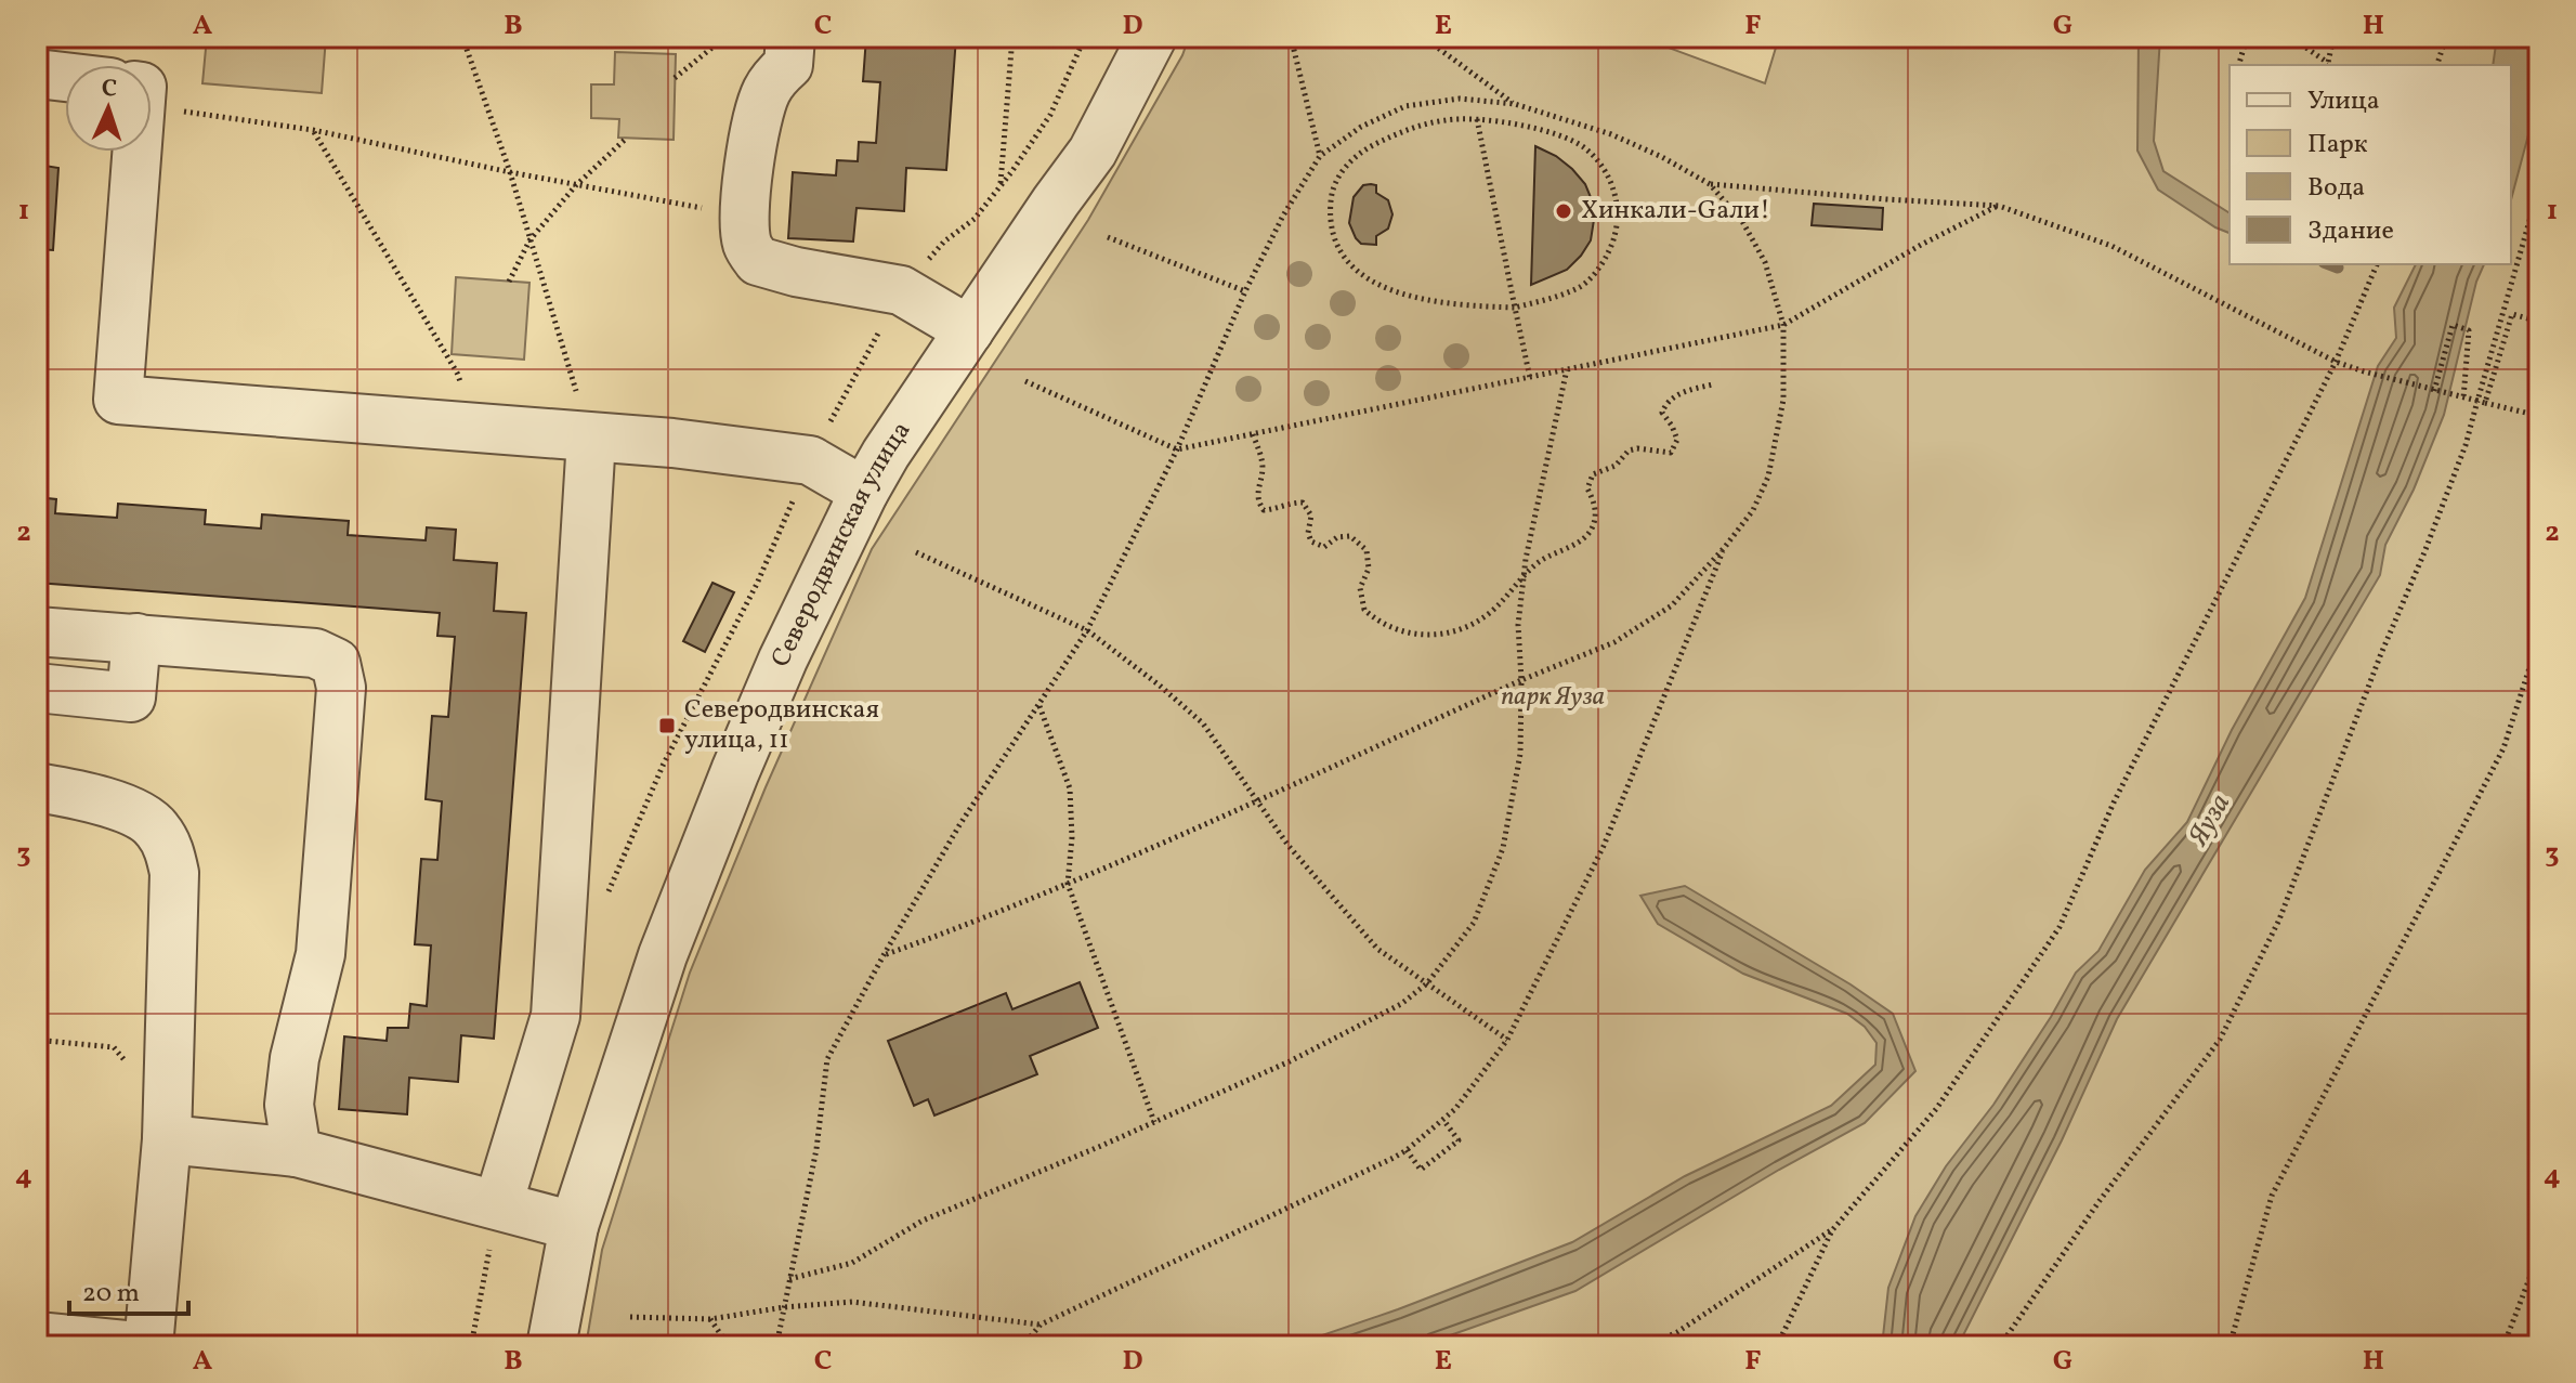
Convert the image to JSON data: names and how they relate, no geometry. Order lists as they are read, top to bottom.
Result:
{
  "streets": {
    "street": ["Северодвинская улица"]
  },
  "water": ["Яуза"],
  "parks": ["парк Яуза"],
  "places": {
    "other": ["Хинкали-Gали!"],
    "transit": ["Северодвинская улица, 11"]
  },
  "legend": [
    "Улица",
    "Парк",
    "Вода",
    "Здание"
  ],
  "scale_bar": "20 m",
  "north": "top",
  "grid": {
    "columns": [
      "A",
      "B",
      "C",
      "D",
      "E",
      "F",
      "G",
      "H"
    ],
    "rows": [
      "1",
      "2",
      "3",
      "4"
    ]
  }
}
